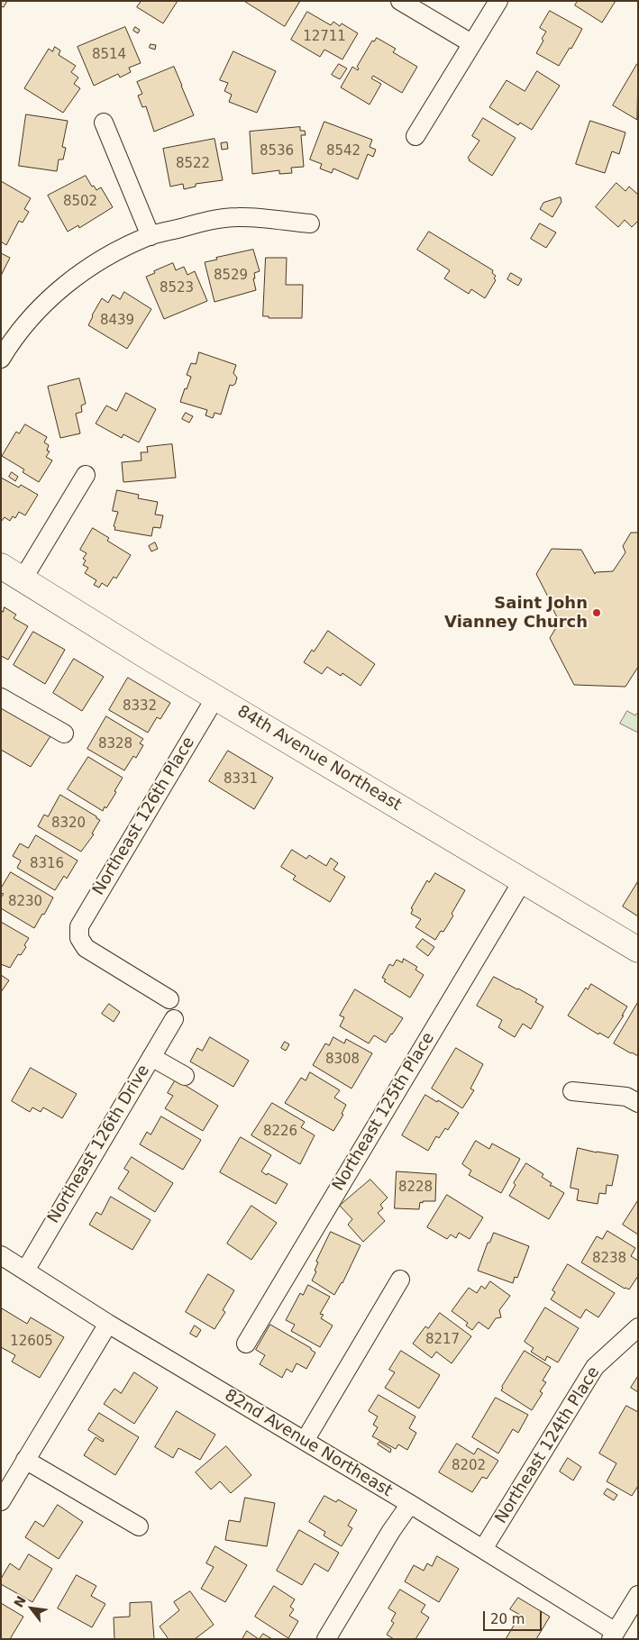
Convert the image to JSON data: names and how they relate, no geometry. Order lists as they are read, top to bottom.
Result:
{
  "streets": {
    "street": [
      "84th Avenue Northeast",
      "Northeast 126th Place",
      "Northeast 125th Place",
      "Northeast 126th Drive",
      "82nd Avenue Northeast",
      "Northeast 124th Place"
    ]
  },
  "crossings": [
    ["84th Avenue Northeast", "Northeast 126th Place"],
    ["84th Avenue Northeast", "Northeast 125th Place"],
    ["Northeast 126th Drive", "82nd Avenue Northeast"],
    ["82nd Avenue Northeast", "Northeast 124th Place"]
  ],
  "places": ["Saint John Vianney Church"],
  "house_numbers": [
    "12711",
    "8514",
    "8536",
    "8542",
    "8522",
    "8502",
    "8529",
    "8523",
    "8439",
    "8332",
    "8328",
    "8331",
    "8320",
    "8316",
    "8230",
    "8308",
    "8226",
    "8228",
    "8238",
    "8217",
    "12605",
    "8202"
  ],
  "scale_bar": "20 m",
  "north": "top left"
}
